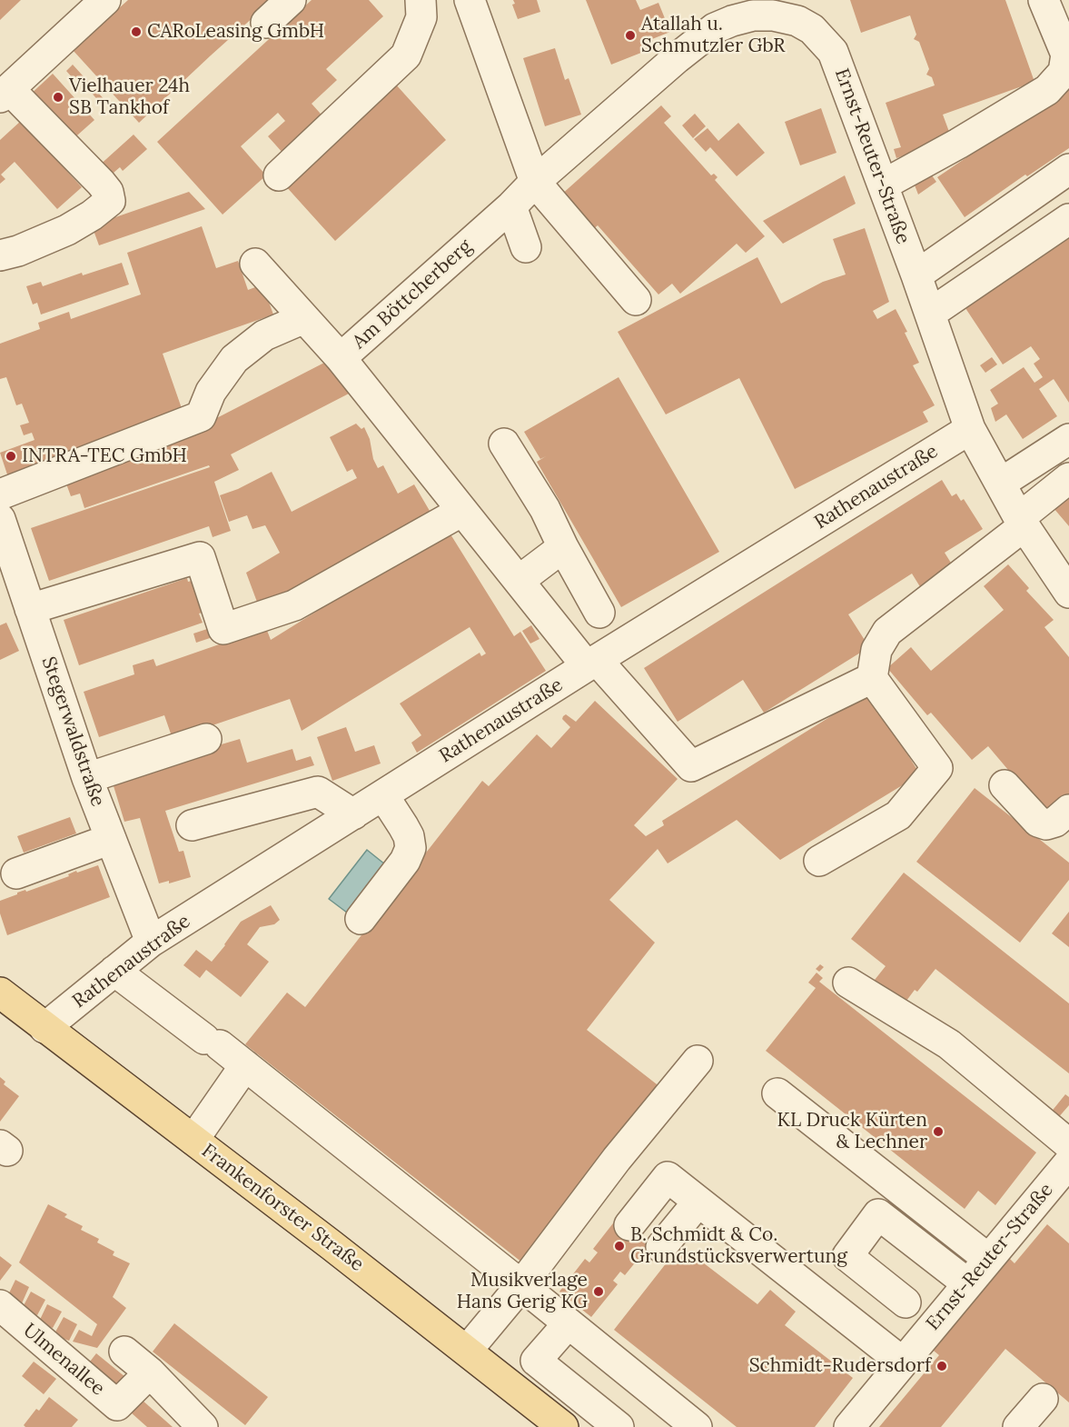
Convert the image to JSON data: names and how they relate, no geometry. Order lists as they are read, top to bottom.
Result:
{
  "streets": {
    "main road": ["Frankenforster Straße"],
    "street": [
      "Ernst-Reuter-Straße",
      "Am Böttcherberg",
      "Rathenaustraße",
      "Stegerwaldstraße",
      "Ulmenallee"
    ]
  },
  "crossings": [
    ["Ernst-Reuter-Straße", "Am Böttcherberg"],
    ["Ernst-Reuter-Straße", "Rathenaustraße"],
    ["Am Böttcherberg", "Rathenaustraße"],
    ["Rathenaustraße", "Stegerwaldstraße"],
    ["Rathenaustraße", "Frankenforster Straße"]
  ],
  "places": [
    "CARoLeasing GmbH",
    "Atallah u. Schmutzler GbR",
    "Vielhauer 24h SB Tankhof",
    "INTRA-TEC GmbH",
    "KL Druck Kürten & Lechner",
    "B. Schmidt & Co. Grundstücksverwertung",
    "Musikverlage Hans Gerig KG",
    "Schmidt-Rudersdorf"
  ]
}
